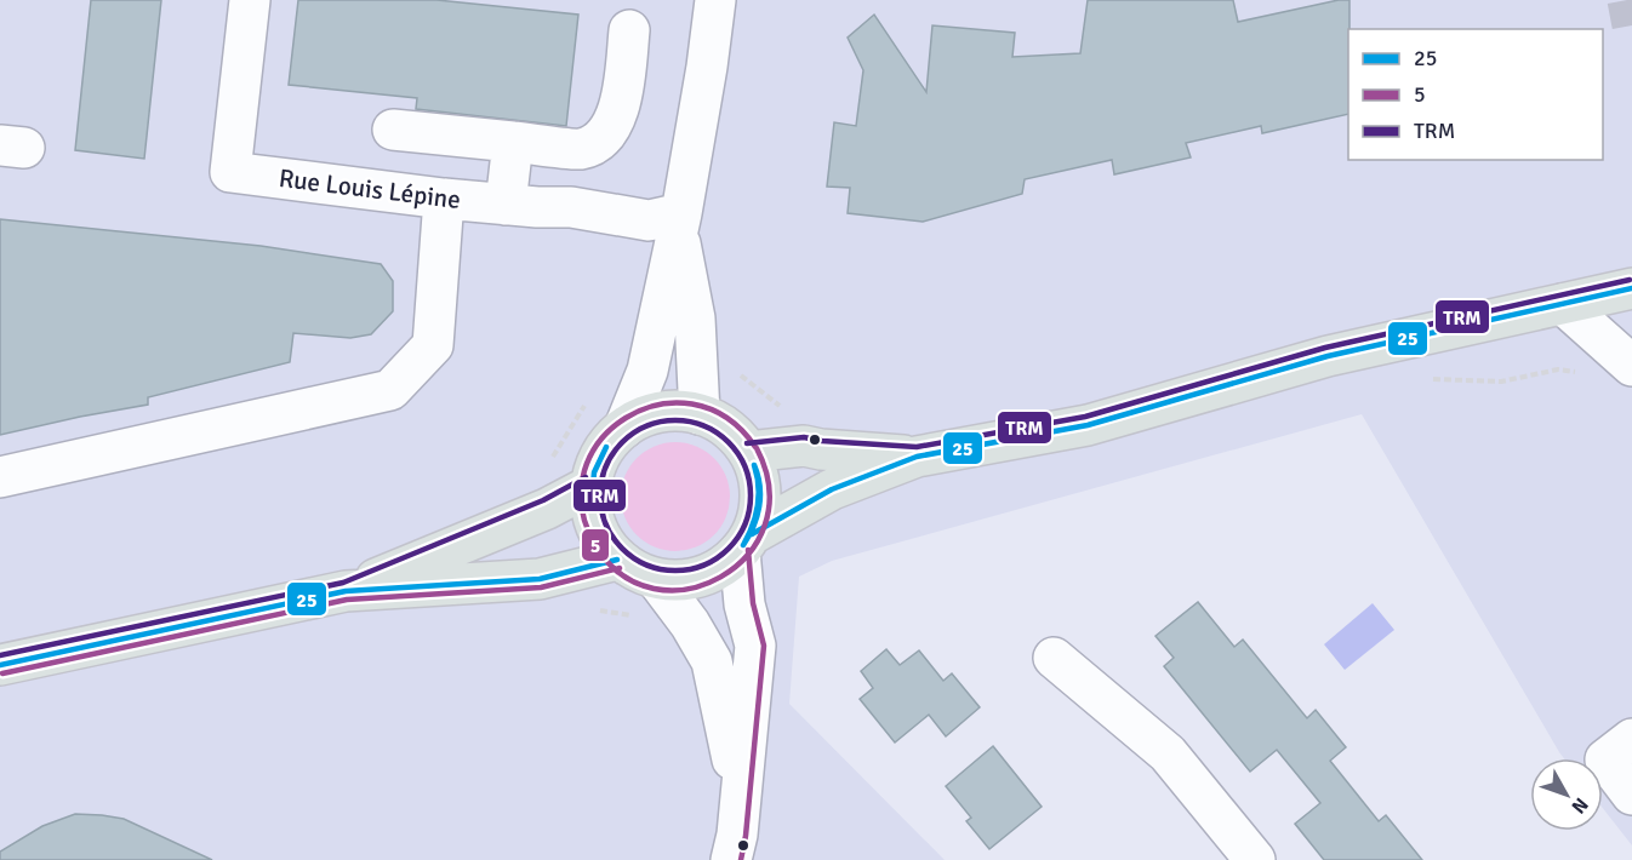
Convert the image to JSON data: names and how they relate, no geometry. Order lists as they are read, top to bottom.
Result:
{
  "streets": {
    "street": ["Rue Louis Lépine"]
  },
  "lines": ["transit line TRM", "transit line 25", "transit line 5"],
  "legend": ["25", "5", "TRM"],
  "north": "bottom right"
}
